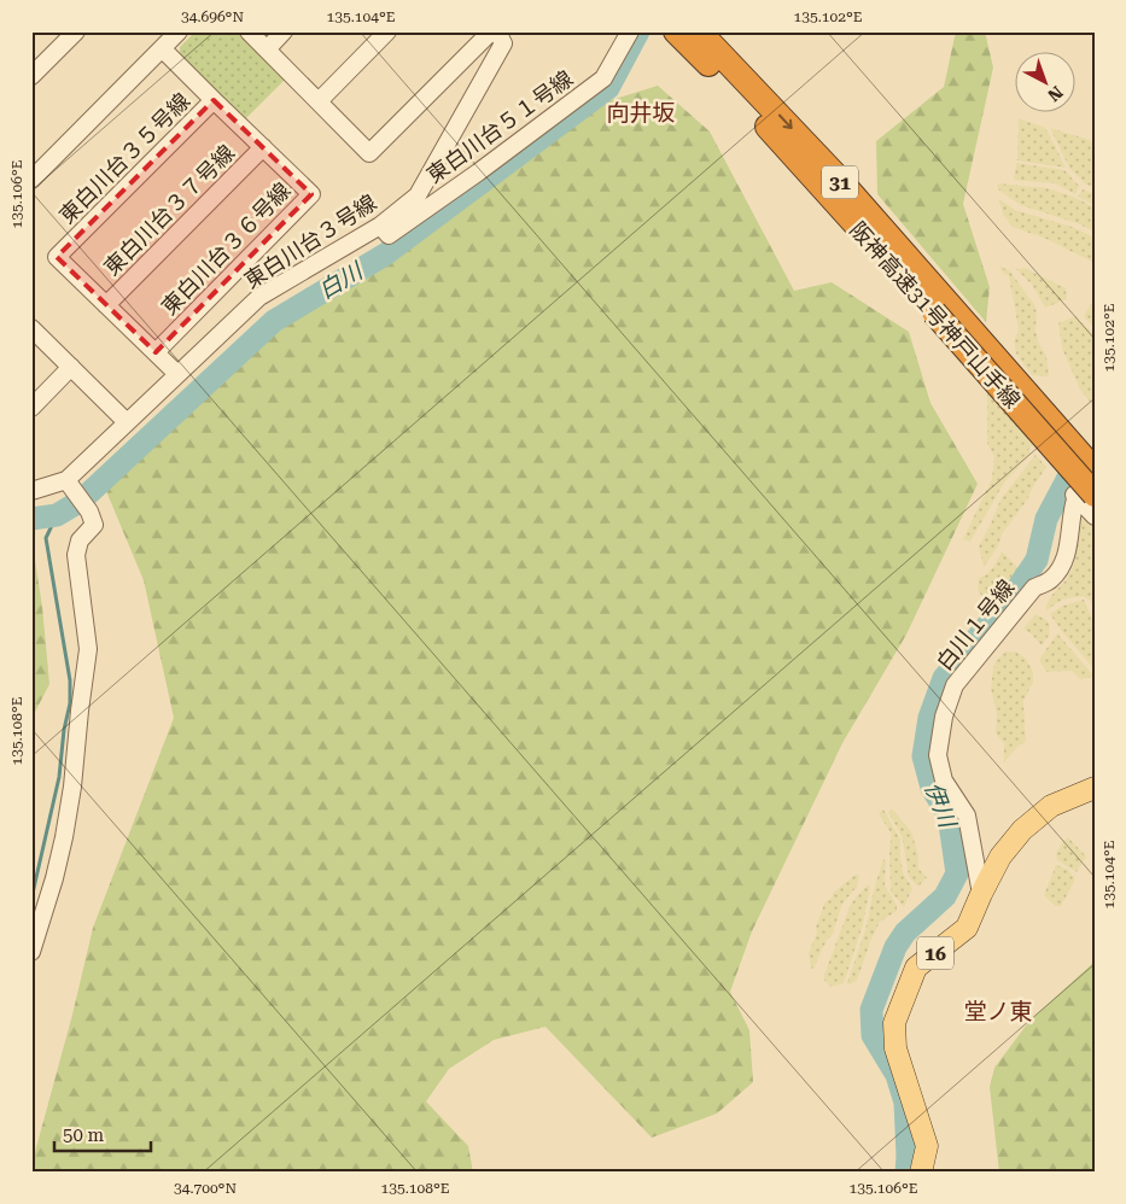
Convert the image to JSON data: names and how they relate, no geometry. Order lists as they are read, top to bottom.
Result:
{
  "streets": {
    "highway": ["31", "阪神高速31号神戸山手線"],
    "main road": ["16"],
    "street": [
      "東白川台５１号線",
      "東白川台３５号線",
      "東白川台３７号線",
      "東白川台３号線",
      "東白川台３６号線",
      "白川１号線"
    ]
  },
  "crossings": [
    ["東白川台５１号線", "東白川台３号線"],
    ["東白川台３５号線", "東白川台３７号線"],
    ["東白川台３５号線", "東白川台３号線"],
    ["東白川台３５号線", "東白川台３６号線"],
    ["東白川台３７号線", "東白川台３６号線"],
    ["阪神高速31号神戸山手線", "白川１号線"],
    ["白川１号線", "16"]
  ],
  "districts": ["向井坂", "堂ノ東"],
  "water": ["白川", "伊川"],
  "scale_bar": "50 m",
  "north": "bottom right",
  "coordinates": [
    "34.696°N",
    "135.104°E",
    "135.102°E",
    "135.106°E",
    "135.108°E",
    "34.700°N"
  ]
}
